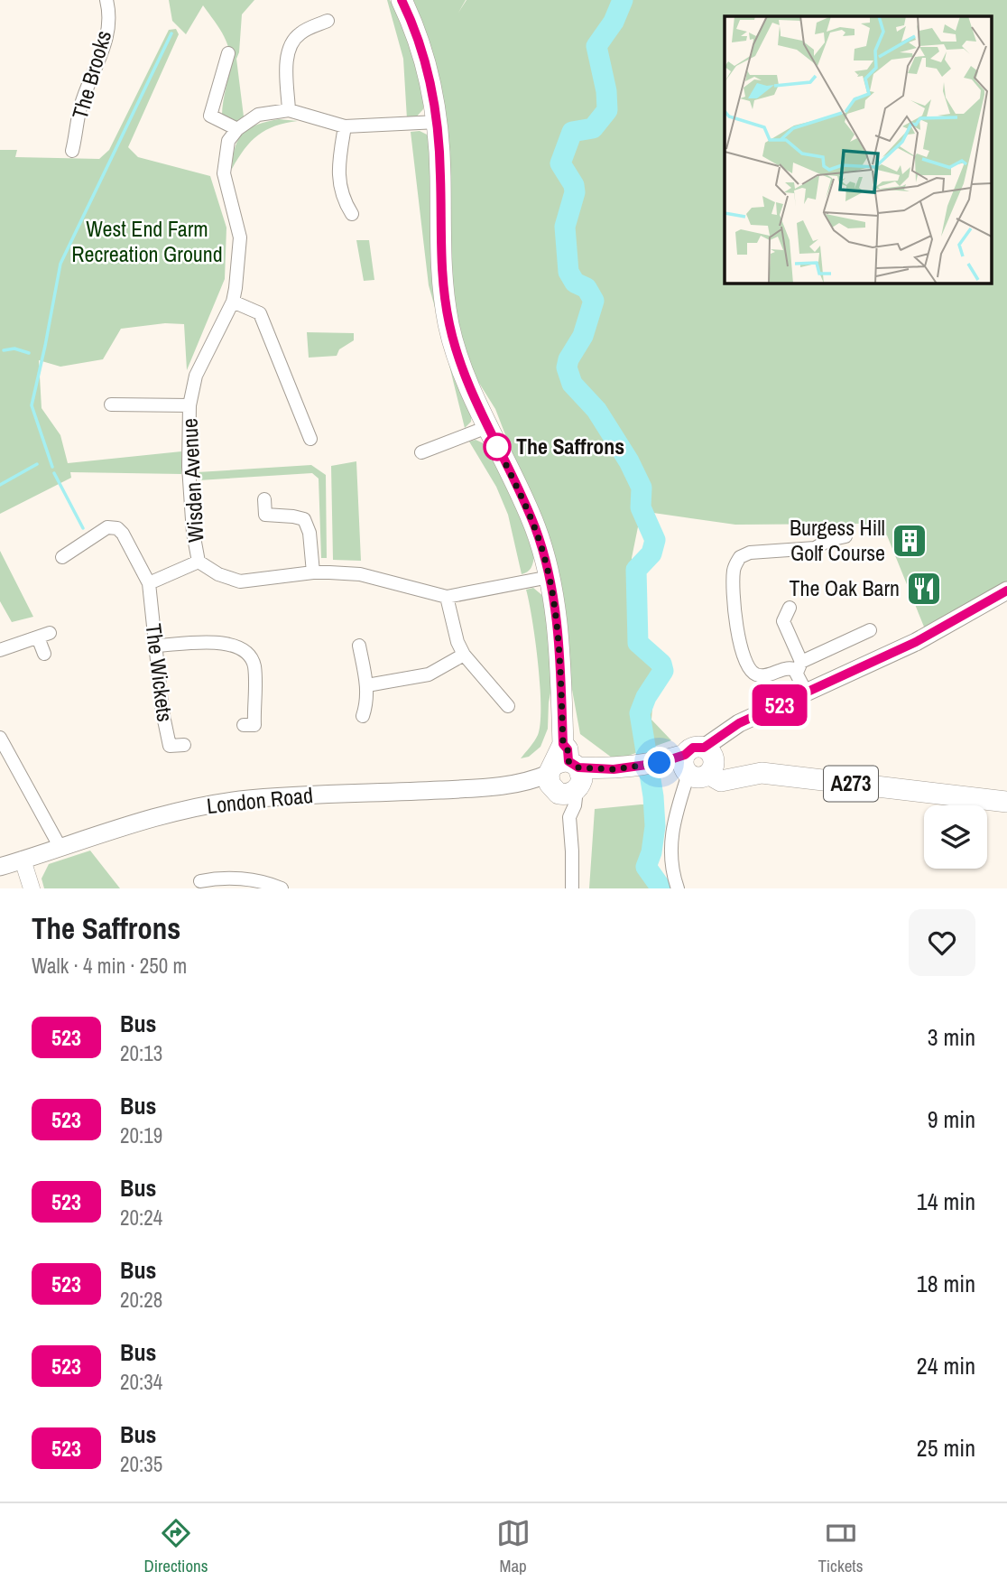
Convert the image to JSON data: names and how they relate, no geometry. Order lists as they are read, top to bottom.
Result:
{
  "streets": {
    "main road": ["A273", "London Road"],
    "street": ["The Brooks", "Wisden Avenue", "The Wickets"]
  },
  "crossings": [
    ["A273", "London Road"]
  ],
  "parks": ["West End Farm Recreation Ground"],
  "places": {
    "other": ["The Saffrons"],
    "building": ["Burgess Hill Golf Course"],
    "restaurant": ["The Oak Barn"]
  },
  "lines": ["bus line 523"],
  "page": {
    "on_map": "523",
    "heading": ["The Saffrons", "Walk · 4 min · 250 m"],
    "list": [
      {
        "mark": "523",
        "name": "Bus",
        "note": "20:13",
        "value": "3 min"
      },
      {
        "mark": "523",
        "name": "Bus",
        "note": "20:19",
        "value": "9 min"
      },
      {
        "mark": "523",
        "name": "Bus",
        "note": "20:24",
        "value": "14 min"
      },
      {
        "mark": "523",
        "name": "Bus",
        "note": "20:28",
        "value": "18 min"
      },
      {
        "mark": "523",
        "name": "Bus",
        "note": "20:34",
        "value": "24 min"
      },
      {
        "mark": "523",
        "name": "Bus",
        "note": "20:35",
        "value": "25 min"
      }
    ],
    "tabs": ["Directions", "Map", "Tickets"]
  }
}
